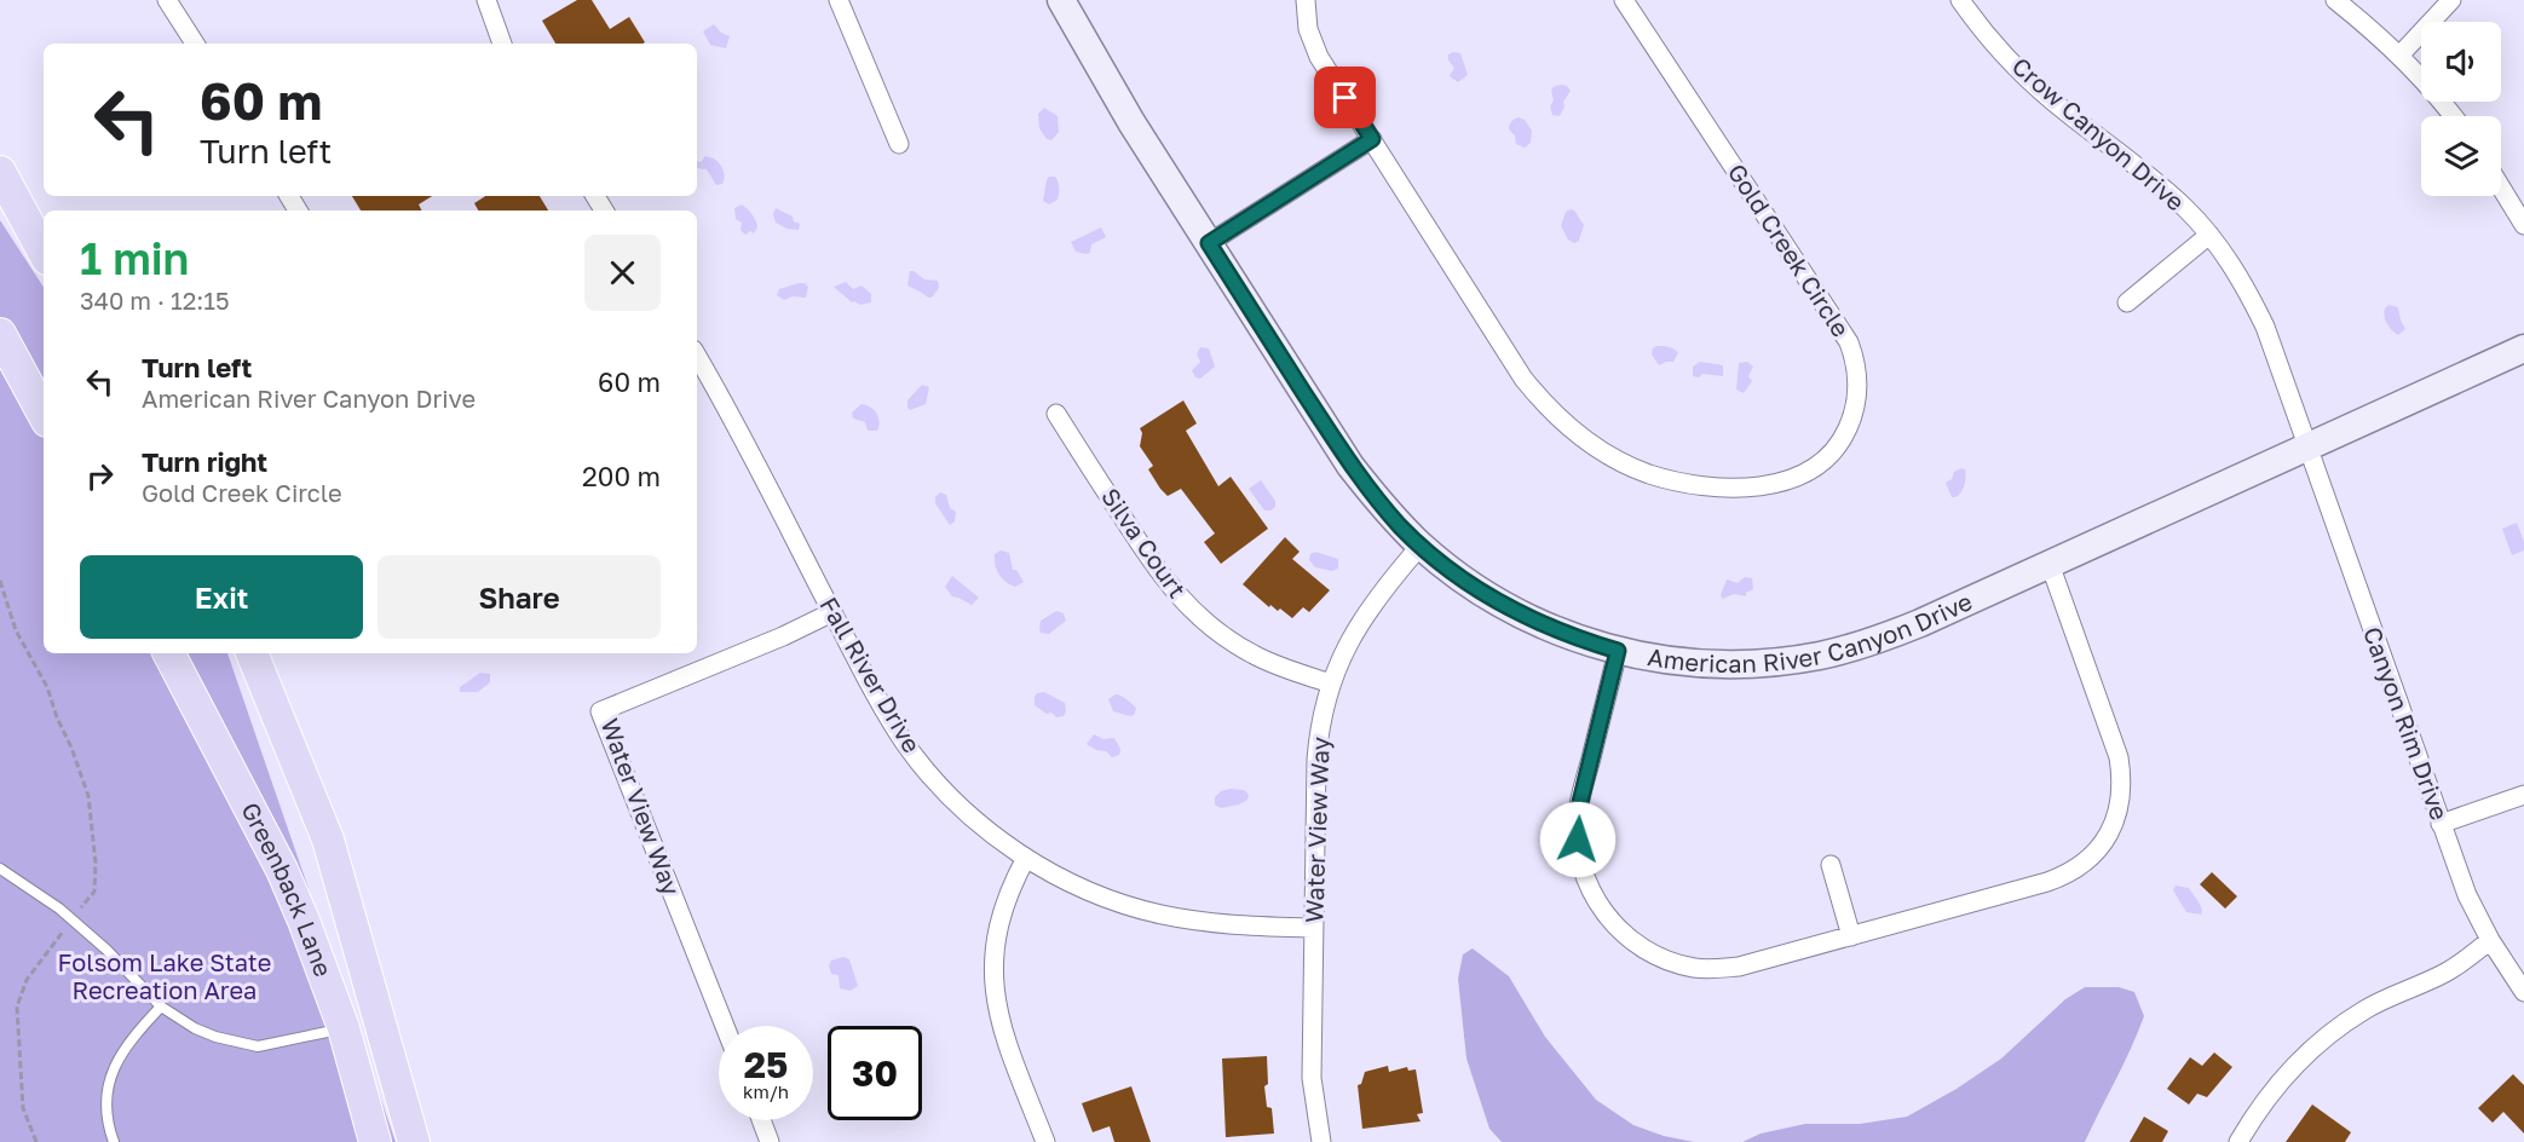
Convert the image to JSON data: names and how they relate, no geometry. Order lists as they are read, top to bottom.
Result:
{
  "streets": {
    "main road": ["American River Canyon Drive", "Greenback Lane"],
    "street": [
      "Crow Canyon Drive",
      "Gold Creek Circle",
      "Silva Court",
      "Fall River Drive",
      "Canyon Rim Drive",
      "Water View Way"
    ]
  },
  "crossings": [
    ["Crow Canyon Drive", "American River Canyon Drive"],
    ["Crow Canyon Drive", "Canyon Rim Drive"],
    ["Silva Court", "Water View Way"],
    ["American River Canyon Drive", "Canyon Rim Drive"],
    ["American River Canyon Drive", "Water View Way"],
    ["Fall River Drive", "Water View Way"]
  ],
  "parks": ["Folsom Lake State Recreation Area"],
  "page": {
    "turn": ["60 m", "Turn left"],
    "heading": ["1 min", "340 m · 12:15"],
    "list": [
      {
        "name": "Turn left",
        "note": "American River Canyon Drive",
        "value": "60 m"
      },
      {
        "name": "Turn right",
        "note": "Gold Creek Circle",
        "value": "200 m"
      }
    ],
    "buttons": ["Exit", "Share"],
    "speed": "25 km/h",
    "limit": "30"
  }
}
